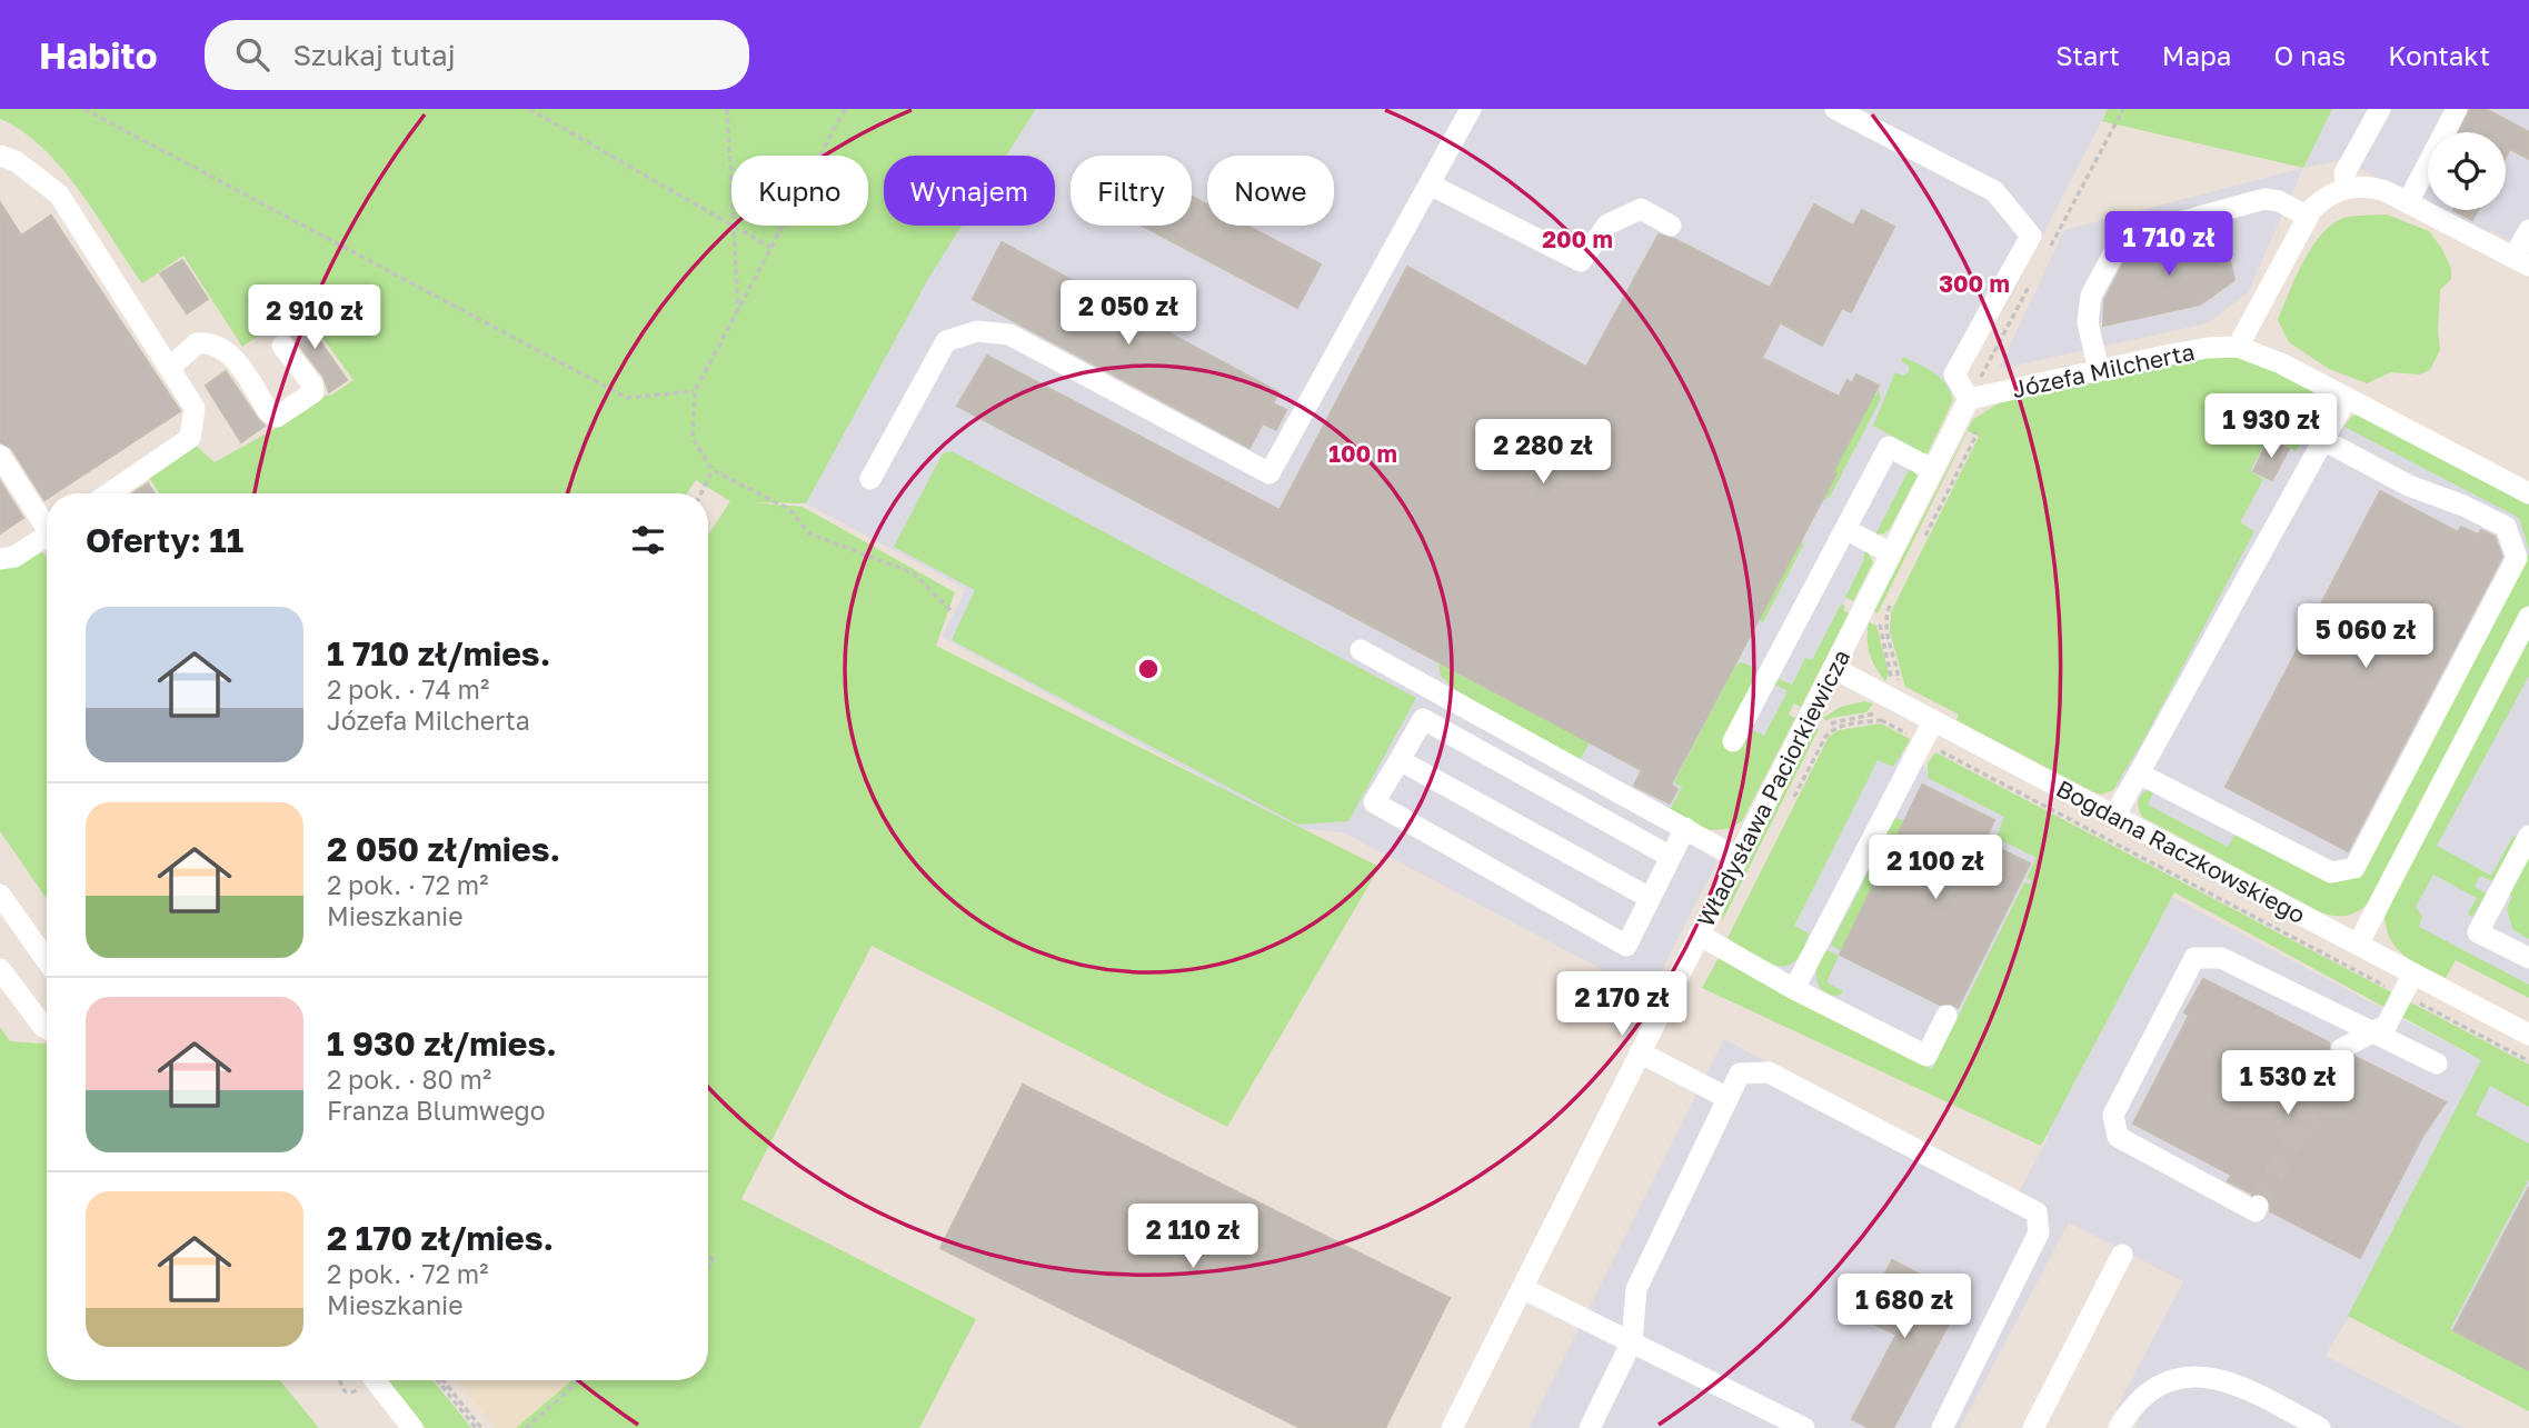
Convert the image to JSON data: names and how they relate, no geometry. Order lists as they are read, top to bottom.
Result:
{
  "streets": {
    "street": ["Józefa Milcherta", "Władysława Paciorkiewicza", "Bogdana Raczkowskiego"]
  },
  "crossings": [
    ["Józefa Milcherta", "Władysława Paciorkiewicza"],
    ["Władysława Paciorkiewicza", "Bogdana Raczkowskiego"]
  ],
  "page": {
    "header": "Habito",
    "search": "Szukaj tutaj",
    "nav": [
      "Start",
      "Mapa",
      "O nas",
      "Kontakt"
    ],
    "chip": [
      "Kupno",
      "Wynajem",
      "Filtry",
      "Nowe"
    ],
    "price": [
      "1 710 zł",
      "2 050 zł",
      "2 910 zł",
      "1 930 zł",
      "2 280 zł",
      "5 060 zł",
      "2 100 zł",
      "2 170 zł",
      "1 530 zł",
      "2 110 zł",
      "1 680 zł"
    ],
    "heading": "Oferty: 11",
    "list": [
      {
        "name": "1 710 zł/mies.",
        "note": "2 pok. · 74 m² · Józefa Milcherta"
      },
      {
        "name": "2 050 zł/mies.",
        "note": "2 pok. · 72 m² · Mieszkanie"
      },
      {
        "name": "1 930 zł/mies.",
        "note": "2 pok. · 80 m² · Franza Blumwego"
      },
      {
        "name": "2 170 zł/mies.",
        "note": "2 pok. · 72 m² · Mieszkanie"
      }
    ]
  },
  "rings": ["200 m", "300 m", "100 m"]
}
